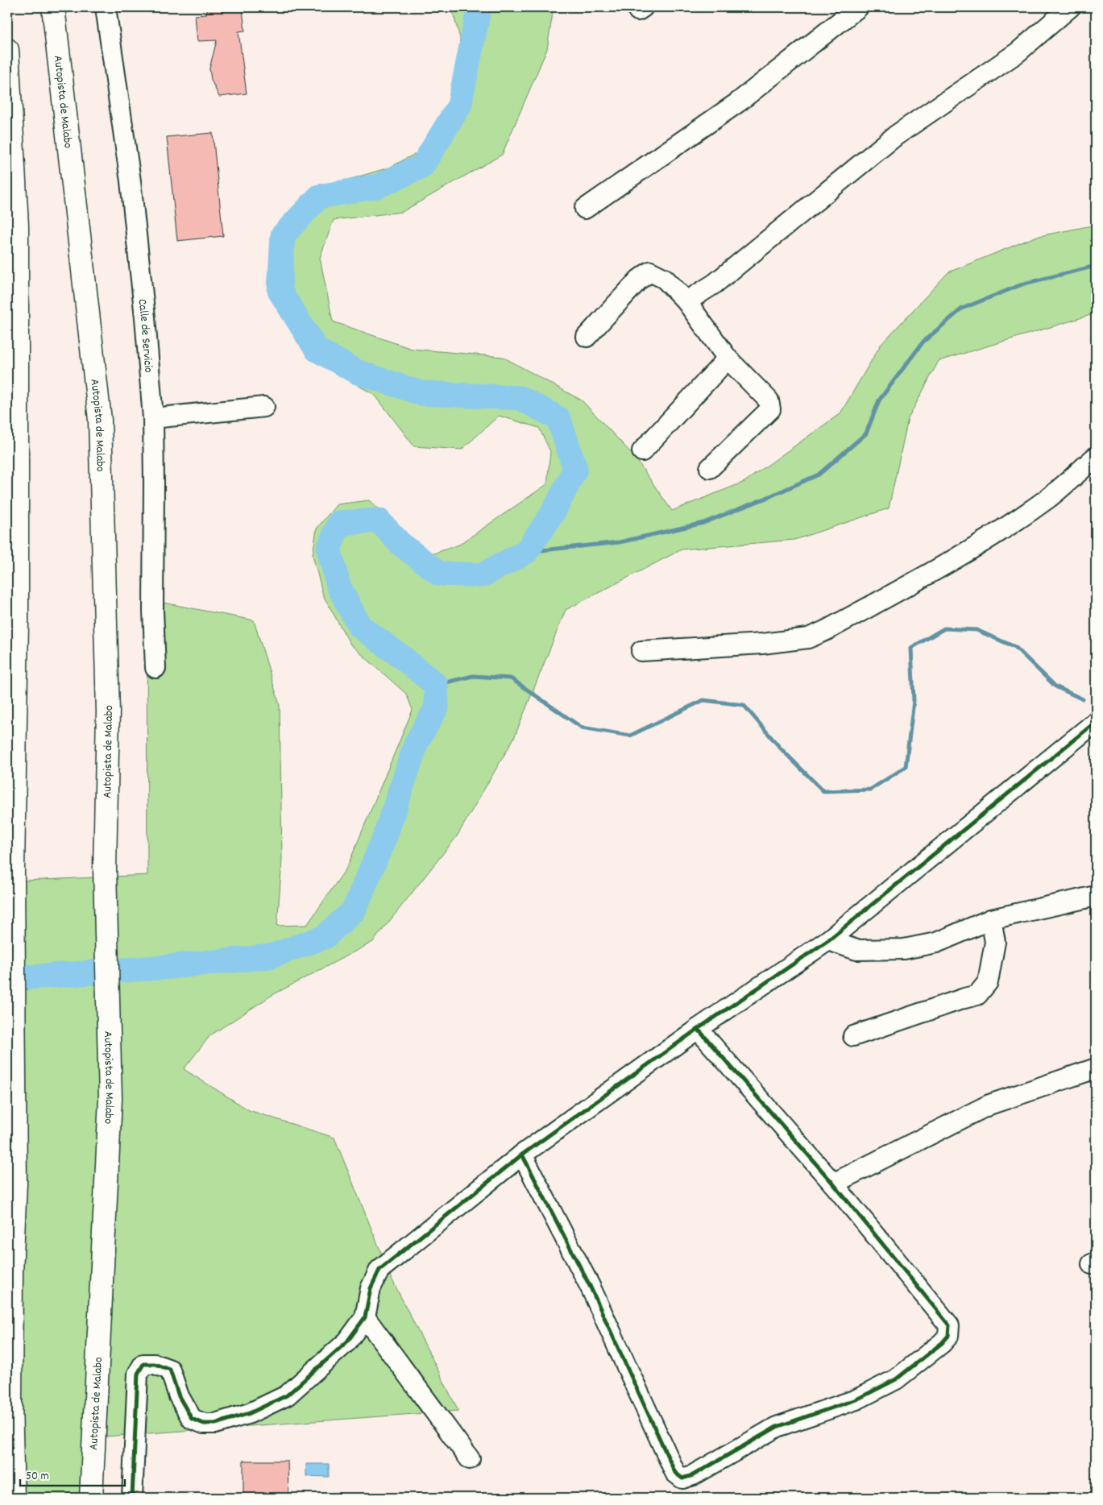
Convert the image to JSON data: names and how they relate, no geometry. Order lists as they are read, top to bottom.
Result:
{
  "streets": {
    "highway": ["Autopista de Malabo"],
    "street": ["Calle de Servicio"]
  },
  "scale_bar": "50 m"
}
